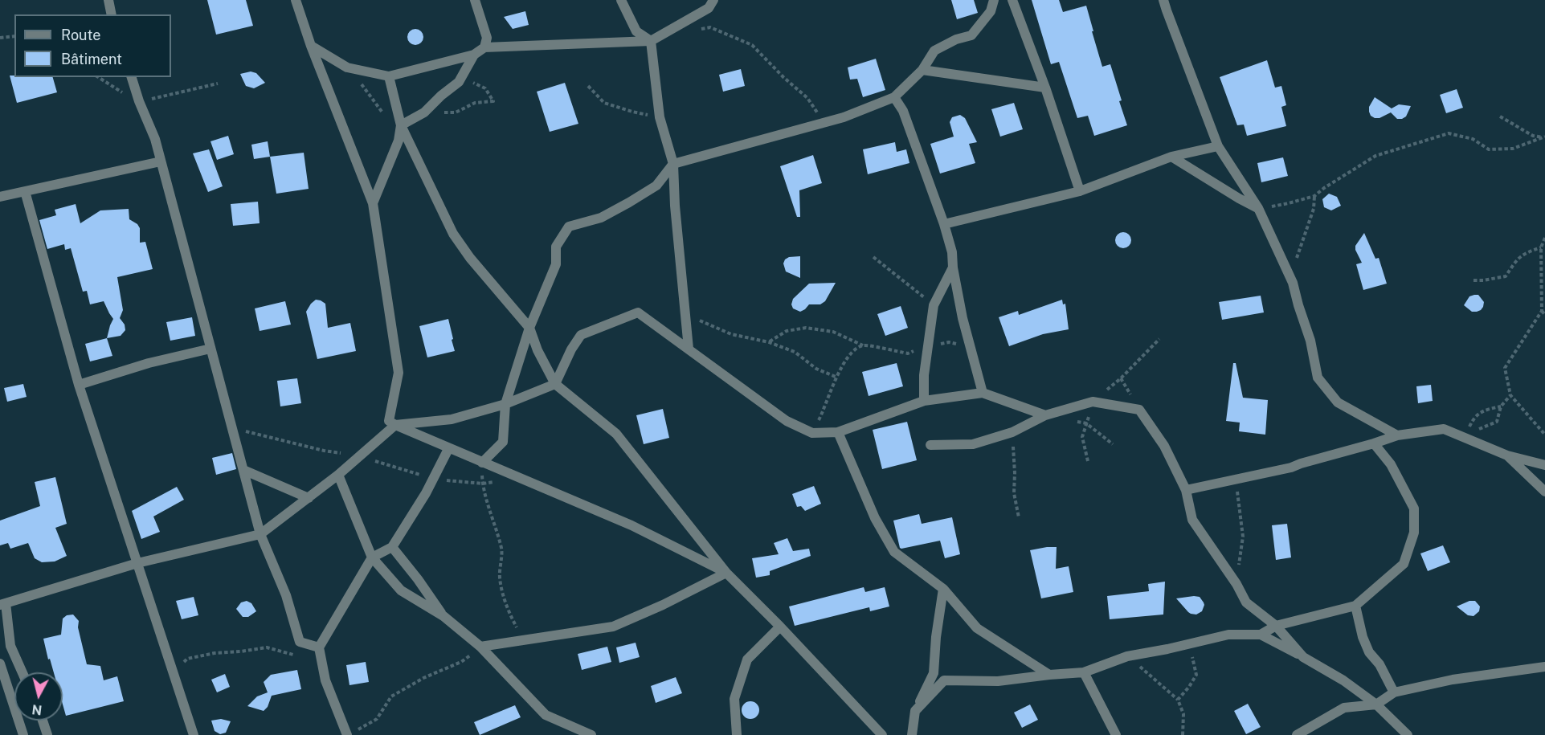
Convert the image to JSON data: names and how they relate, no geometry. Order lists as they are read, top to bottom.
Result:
{
  "legend": ["Route", "Bâtiment"],
  "north": "bottom"
}
